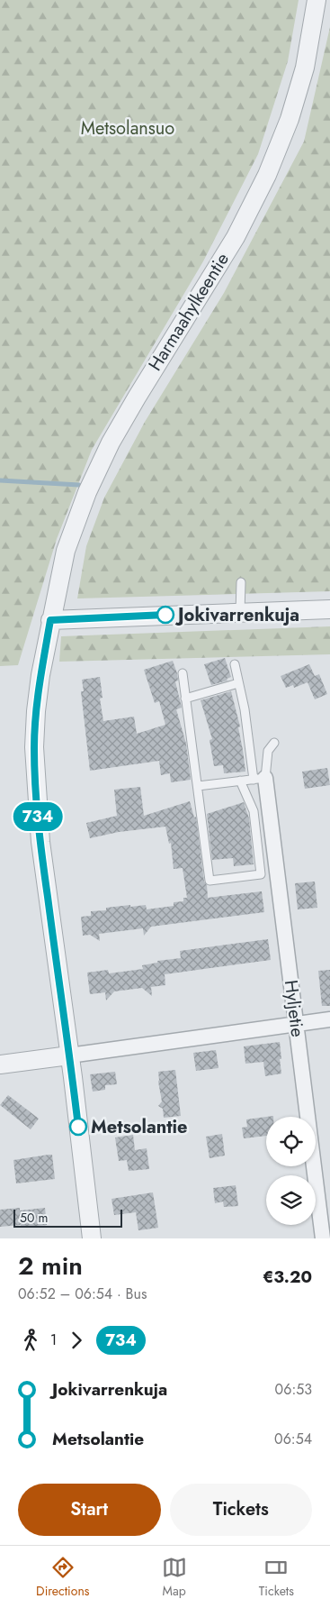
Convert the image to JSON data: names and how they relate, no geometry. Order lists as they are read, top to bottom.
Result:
{
  "streets": {
    "street": ["Harmaahylkeentie", "Hyljetie"]
  },
  "parks": ["Metsolansuo"],
  "places": ["Jokivarrenkuja", "Metsolantie"],
  "lines": ["bus line 734"],
  "scale_bar": "50 m",
  "page": {
    "on_map": "734",
    "scale": "50 m",
    "heading": ["2 min", "06:52 – 06:54 · Bus", "€3.20"],
    "legs": ["1", "734"],
    "list": [
      {
        "name": "Jokivarrenkuja",
        "value": "06:53"
      },
      {
        "name": "Metsolantie",
        "value": "06:54"
      }
    ],
    "buttons": ["Start", "Tickets"],
    "tabs": ["Directions", "Map", "Tickets"]
  }
}
